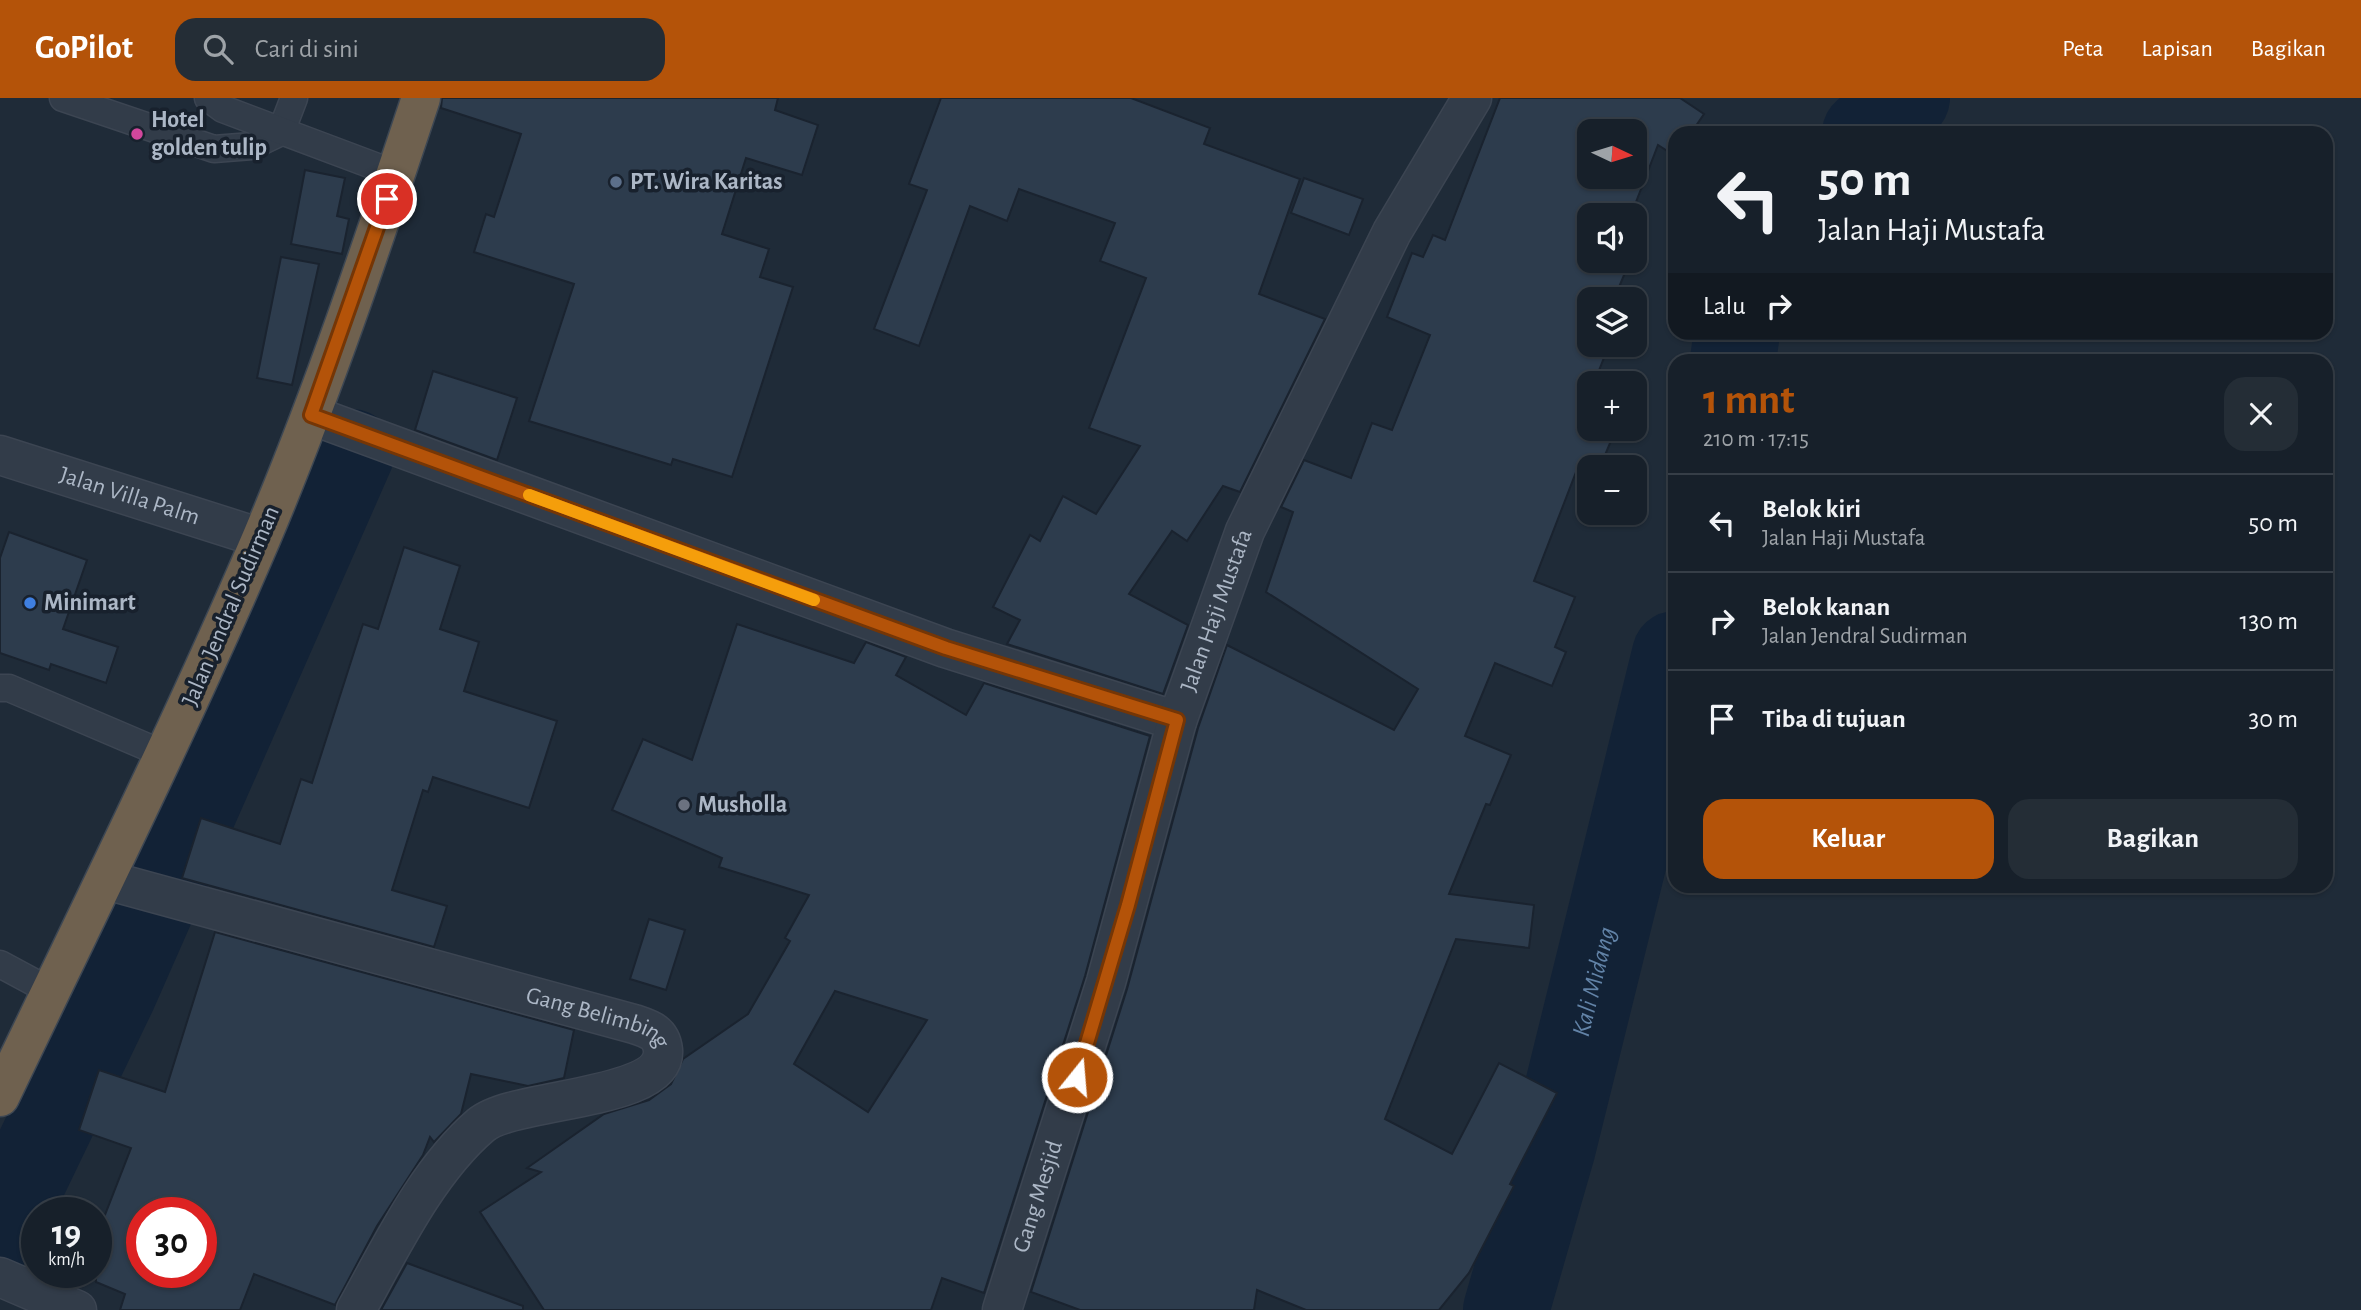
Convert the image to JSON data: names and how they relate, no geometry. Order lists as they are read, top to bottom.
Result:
{
  "streets": {
    "highway": ["Jalan Jendral Sudirman"],
    "street": [
      "Jalan Villa Palm",
      "Jalan Haji Mustafa",
      "Gang Belimbing",
      "Gang Mesjid"
    ]
  },
  "crossings": [
    ["Jalan Villa Palm", "Jalan Jendral Sudirman"],
    ["Jalan Jendral Sudirman", "Jalan Haji Mustafa"],
    ["Jalan Jendral Sudirman", "Gang Belimbing"],
    ["Jalan Haji Mustafa", "Gang Mesjid"]
  ],
  "water": ["Kali Midang"],
  "places": [
    "Hotel golden tulip",
    "PT. Wira Karitas",
    "Minimart",
    "Musholla"
  ],
  "north": "right",
  "page": {
    "header": "GoPilot",
    "search": "Cari di sini",
    "nav": ["Peta", "Lapisan", "Bagikan"],
    "map_buttons": ["+", "−"],
    "turn": ["50 m", "Jalan Haji Mustafa"],
    "then": "Lalu",
    "heading": ["1 mnt", "210 m · 17:15"],
    "list": [
      {
        "name": "Belok kiri",
        "note": "Jalan Haji Mustafa",
        "value": "50 m"
      },
      {
        "name": "Belok kanan",
        "note": "Jalan Jendral Sudirman",
        "value": "130 m"
      },
      {
        "name": "Tiba di tujuan",
        "value": "30 m"
      }
    ],
    "buttons": ["Keluar", "Bagikan"],
    "speed": "19 km/h",
    "limit": "30"
  }
}
